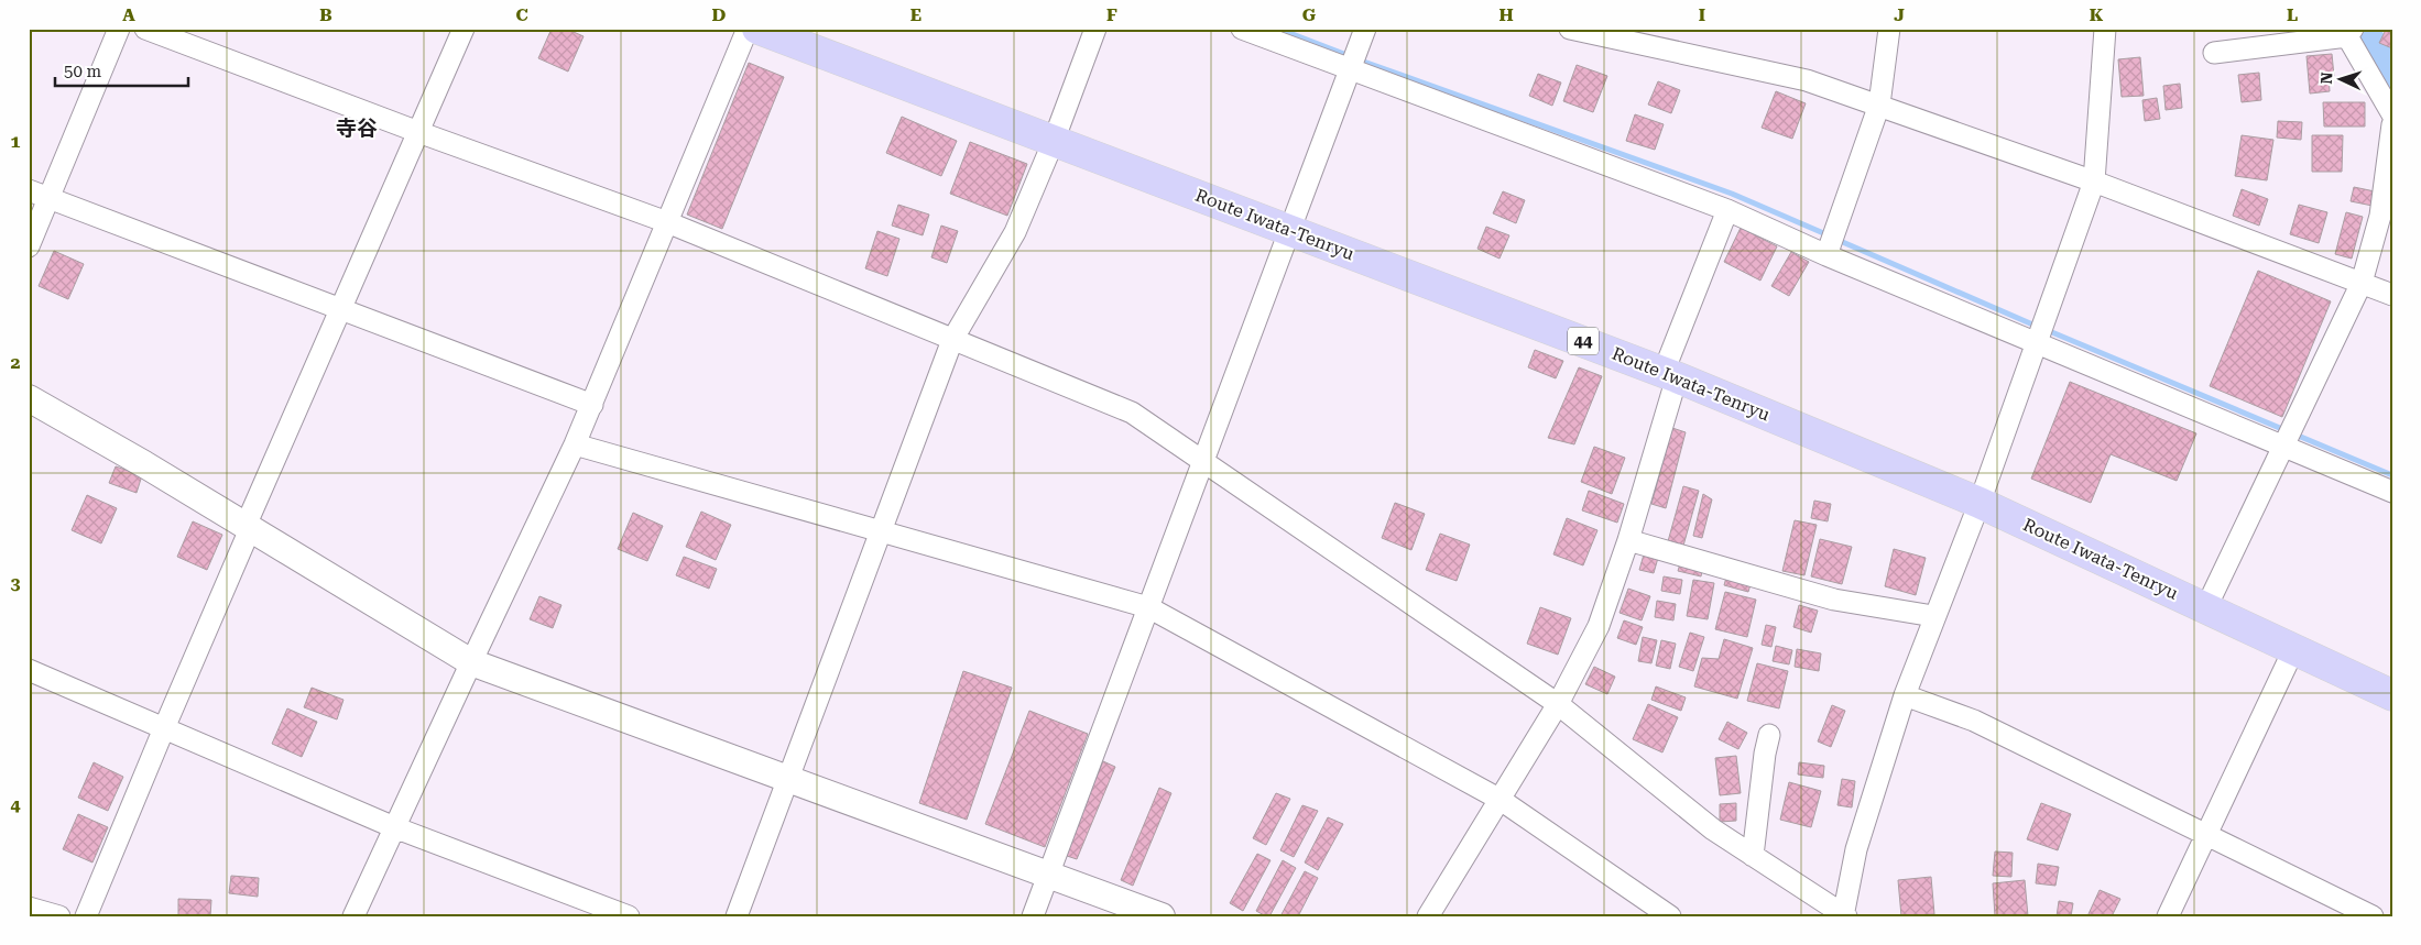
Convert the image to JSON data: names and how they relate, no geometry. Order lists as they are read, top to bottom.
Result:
{
  "streets": {
    "main road": ["Route Iwata-Tenryu", "44"]
  },
  "districts": ["寺谷"],
  "scale_bar": "50 m",
  "north": "left",
  "grid": {
    "columns": [
      "A",
      "B",
      "C",
      "D",
      "E",
      "F",
      "G",
      "H",
      "I",
      "J",
      "K",
      "L"
    ],
    "rows": [
      "1",
      "2",
      "3",
      "4"
    ]
  }
}
